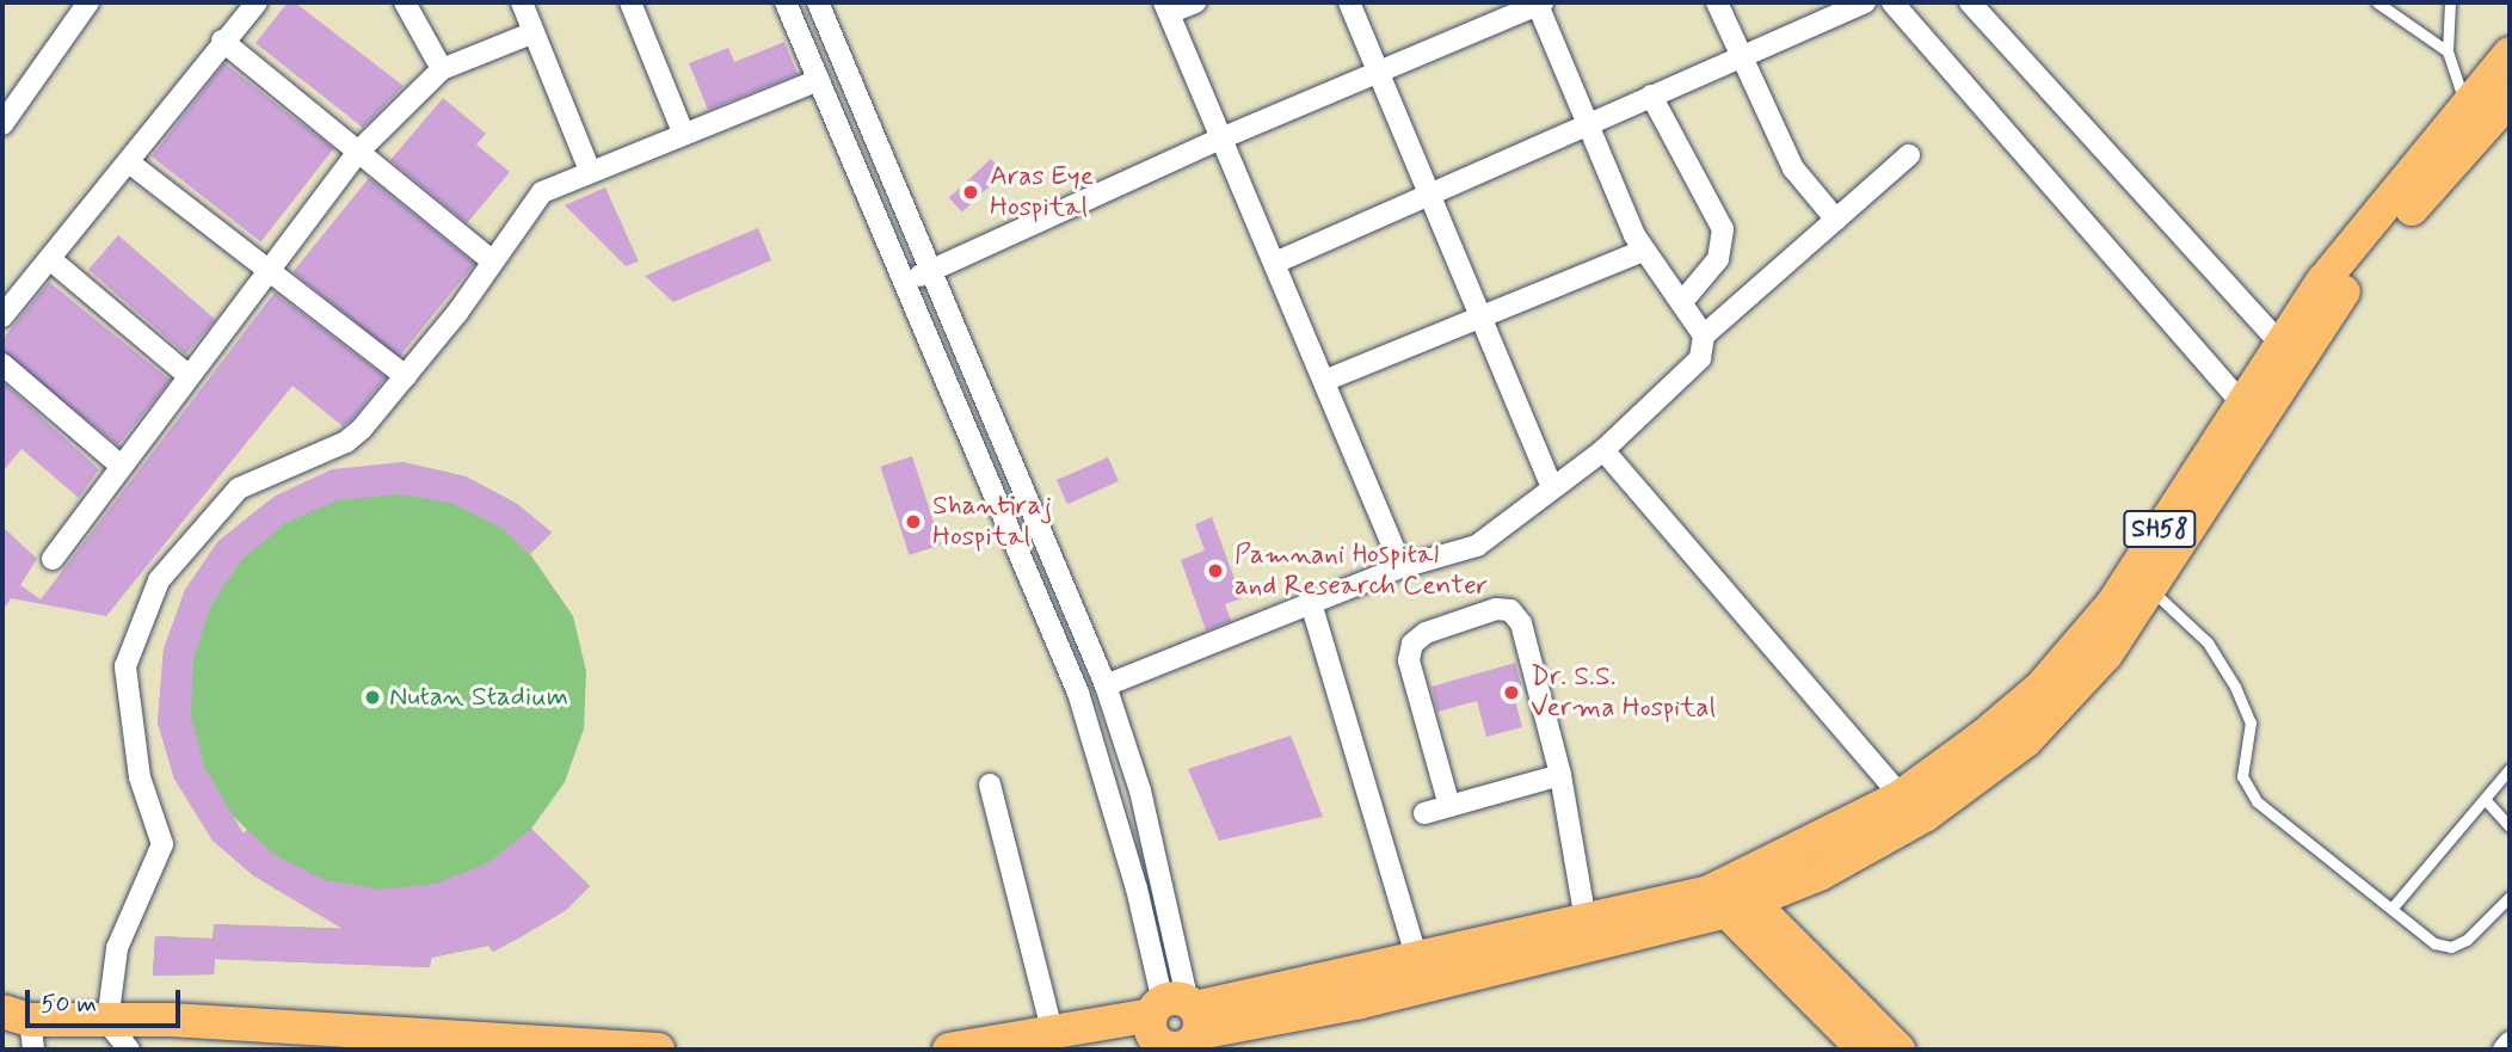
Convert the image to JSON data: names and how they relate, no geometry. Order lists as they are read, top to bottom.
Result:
{
  "streets": {
    "main road": ["SH58"]
  },
  "places": [
    "Aras Eye Hospital",
    "Shantiraj Hospital",
    "Pamnani Hospital and Research Center",
    "Dr. S.S. Verma Hospital",
    "Nutan Stadium"
  ],
  "scale_bar": "50 m"
}
